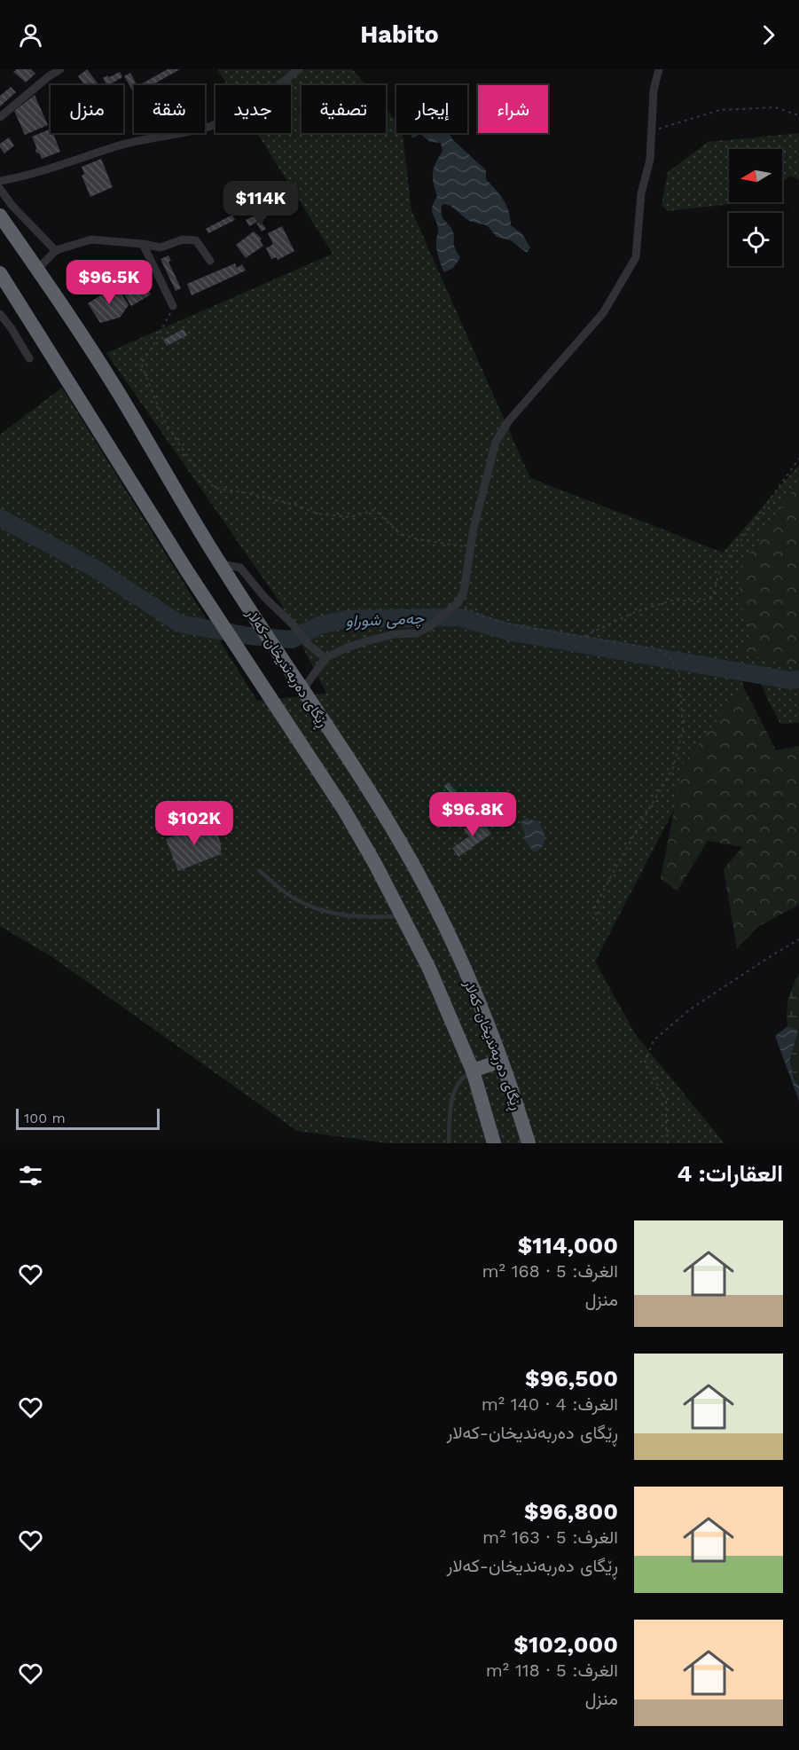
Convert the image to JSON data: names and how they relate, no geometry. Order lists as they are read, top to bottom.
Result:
{
  "streets": {
    "highway": ["ڕێگای دەربەندیخان-کەلار"]
  },
  "water": ["چەمی شوراو"],
  "scale_bar": "100 m",
  "north": "left",
  "page": {
    "header": "Habito",
    "chip": [
      "شراء",
      "إيجار",
      "تصفية",
      "جديد",
      "شقة",
      "منزل"
    ],
    "price": [
      "$114K",
      "$96.5K",
      "$96.8K",
      "$102K"
    ],
    "scale": "100 m",
    "heading": "العقارات: 4",
    "list": [
      {
        "name": "$114,000",
        "note": "الغرف: 5 · 168 m² · منزل"
      },
      {
        "name": "$96,500",
        "note": "الغرف: 4 · 140 m² · ڕێگای دەربەندیخان-کەلار"
      },
      {
        "name": "$96,800",
        "note": "الغرف: 5 · 163 m² · ڕێگای دەربەندیخان-کەلار"
      },
      {
        "name": "$102,000",
        "note": "الغرف: 5 · 118 m² · منزل"
      }
    ]
  }
}
